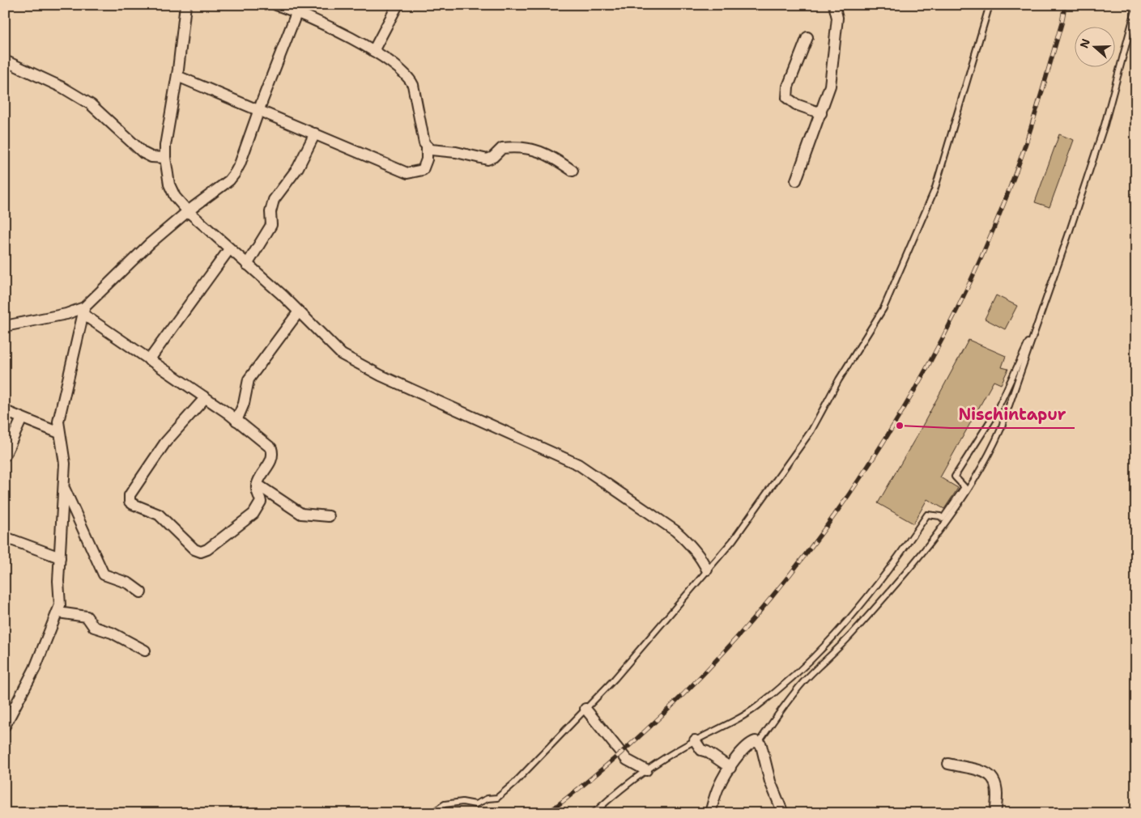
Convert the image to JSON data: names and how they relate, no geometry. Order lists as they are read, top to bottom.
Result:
{
  "places": ["Nischintapur"],
  "north": "left"
}
